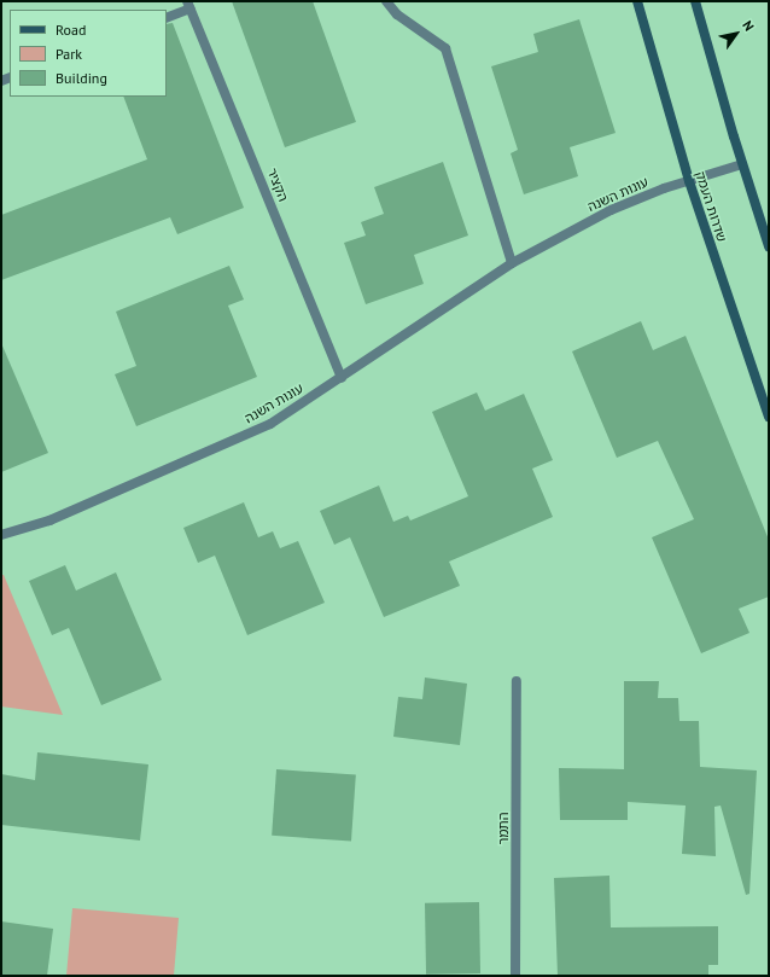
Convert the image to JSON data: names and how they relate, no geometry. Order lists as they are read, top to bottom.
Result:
{
  "streets": {
    "street": [
      "הקציר",
      "עונות השנה",
      "שדרות העמק",
      "התמר"
    ]
  },
  "crossings": [
    ["הקציר", "עונות השנה"],
    ["עונות השנה", "שדרות העמק"]
  ],
  "legend": ["Road", "Park", "Building"],
  "north": "top right"
}
